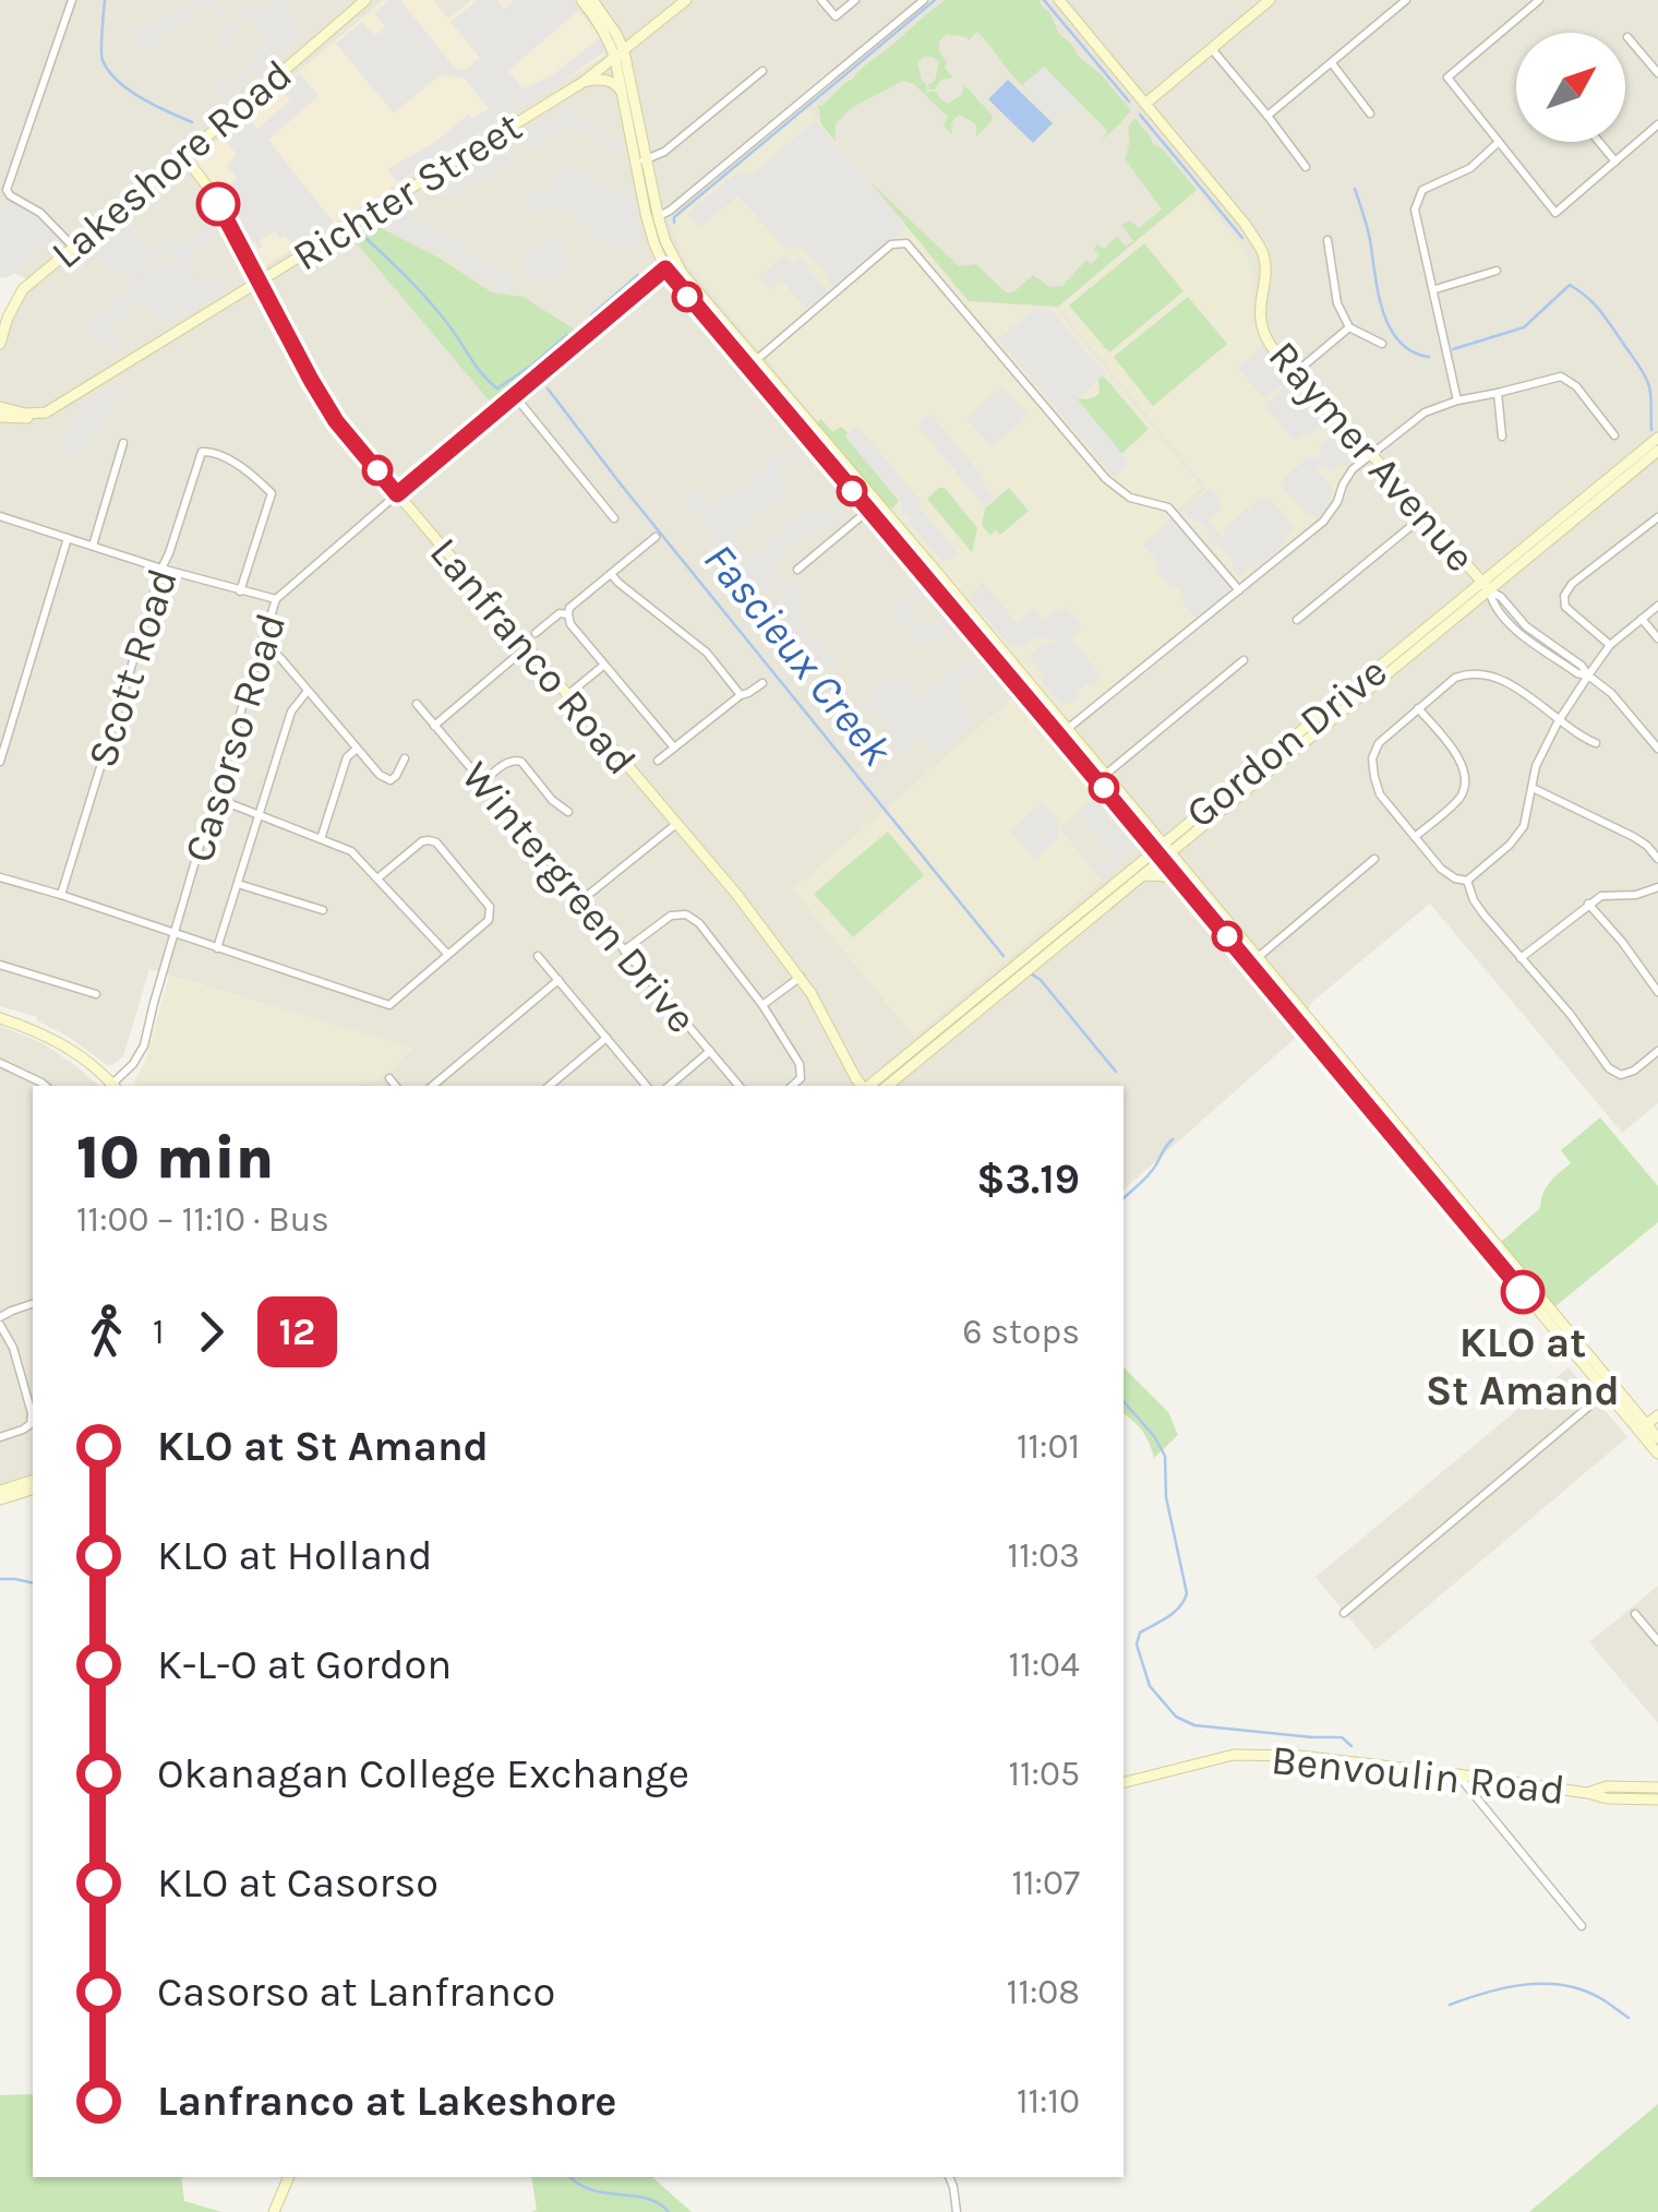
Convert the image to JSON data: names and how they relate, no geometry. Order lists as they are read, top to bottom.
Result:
{
  "streets": {
    "main road": [
      "Lakeshore Road",
      "Richter Street",
      "Raymer Avenue",
      "Lanfranco Road",
      "Gordon Drive",
      "Benvoulin Road"
    ],
    "street": ["Scott Road", "Casorso Road", "Wintergreen Drive"]
  },
  "crossings": [
    ["Lakeshore Road", "Lanfranco Road"],
    ["Richter Street", "Lanfranco Road"],
    ["Raymer Avenue", "Gordon Drive"],
    ["Lanfranco Road", "Casorso Road"]
  ],
  "water": ["Fascieux Creek"],
  "places": ["KLO at St Amand"],
  "lines": ["bus line 12"],
  "north": "top right",
  "page": {
    "heading": ["10 min", "11:00 – 11:10 · Bus", "$3.19"],
    "legs": ["1", "12", "6 stops"],
    "list": [
      {
        "name": "KLO at St Amand",
        "value": "11:01"
      },
      {
        "name": "KLO at Holland",
        "value": "11:03"
      },
      {
        "name": "K-L-O at Gordon",
        "value": "11:04"
      },
      {
        "name": "Okanagan College Exchange",
        "value": "11:05"
      },
      {
        "name": "KLO at Casorso",
        "value": "11:07"
      },
      {
        "name": "Casorso at Lanfranco",
        "value": "11:08"
      },
      {
        "name": "Lanfranco at Lakeshore",
        "value": "11:10"
      }
    ]
  }
}
